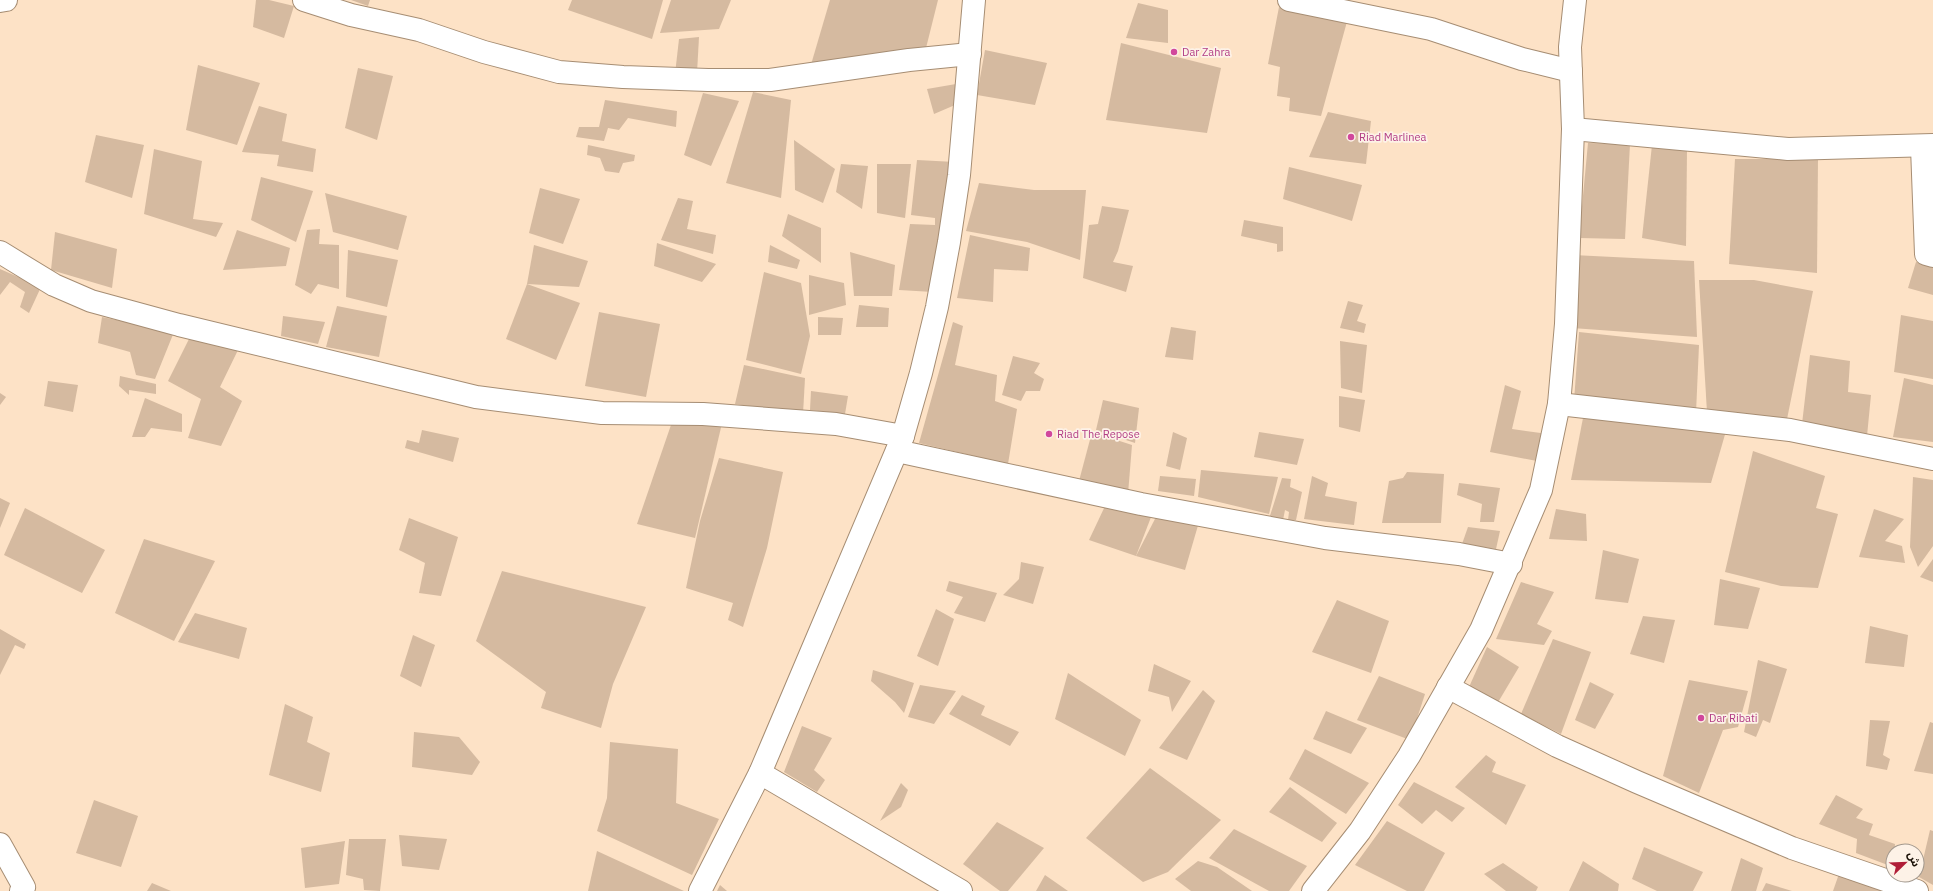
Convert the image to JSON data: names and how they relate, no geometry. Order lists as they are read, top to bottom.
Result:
{
  "places": [
    "Dar Zahra",
    "Riad Marlinea",
    "Riad The Repose",
    "Dar Ribati"
  ],
  "north": "top right"
}
